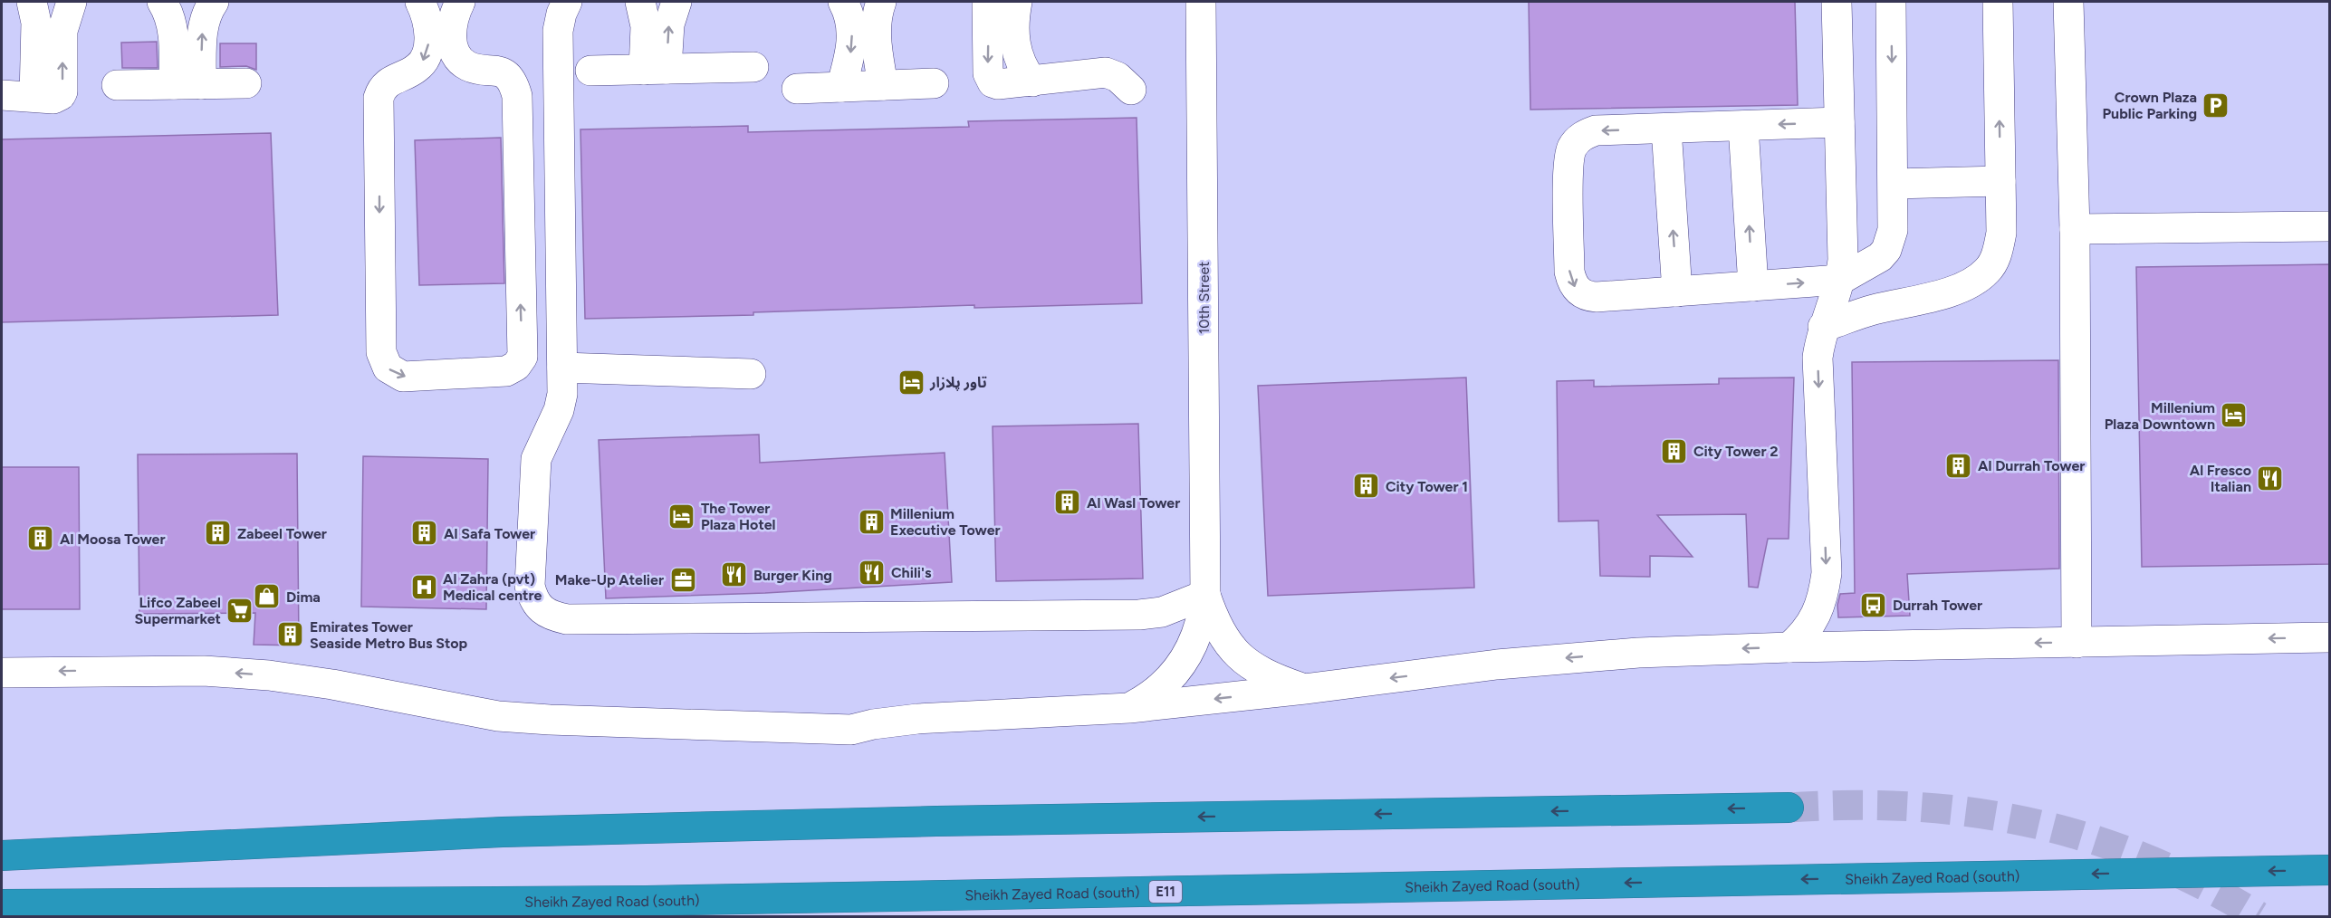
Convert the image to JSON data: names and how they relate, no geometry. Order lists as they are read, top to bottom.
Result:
{
  "streets": {
    "highway": ["Sheikh Zayed Road (south)", "E11"],
    "street": ["10th Street"]
  },
  "places": {
    "parking": ["Crown Plaza Public Parking"],
    "hotel": ["تاور پلازار", "Millenium Plaza Downtown", "The Tower Plaza Hotel"],
    "building": [
      "City Tower 2",
      "Al Durrah Tower",
      "City Tower 1",
      "Al Wasl Tower",
      "Millenium Executive Tower",
      "Zabeel Tower",
      "Al Safa Tower",
      "Al Moosa Tower",
      "Emirates Tower Seaside Metro Bus Stop"
    ],
    "restaurant": ["Al Fresco Italian", "Chili's", "Burger King"],
    "office": ["Make-Up Atelier"],
    "hospital": ["Al Zahra (pvt) Medical centre"],
    "shop": ["Dima"],
    "bus stop": ["Durrah Tower"],
    "supermarket": ["Lifco Zabeel Supermarket"]
  }
}
